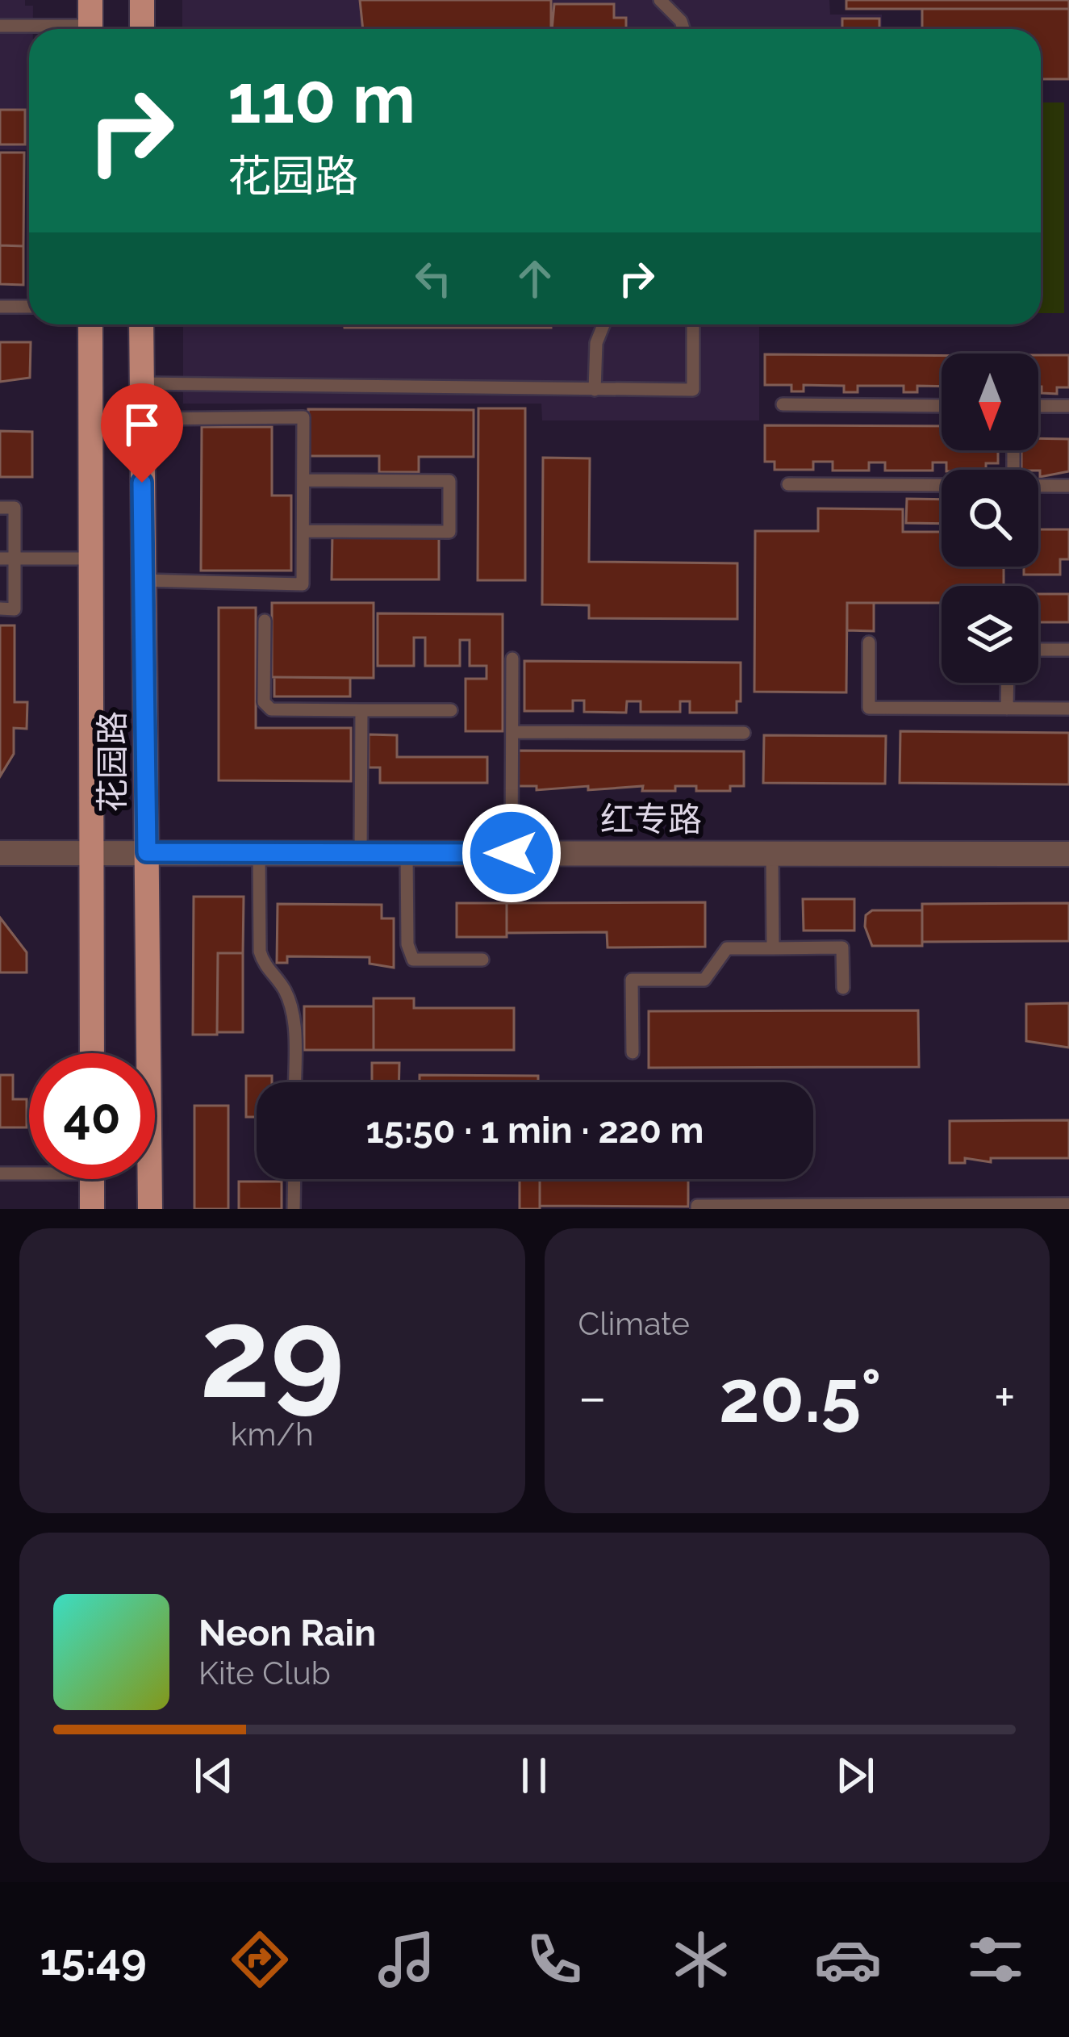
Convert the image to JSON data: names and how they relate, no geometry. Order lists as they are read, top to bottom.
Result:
{
  "streets": {
    "main road": ["花园路"],
    "street": ["红专路"]
  },
  "crossings": [
    ["花园路", "红专路"]
  ],
  "north": "bottom",
  "page": {
    "turn": ["110 m", "花园路"],
    "limit": "40",
    "trip": "15:50 · 1 min · 220 m",
    "tile": [
      ["29", "km/h"],
      "Climate"
    ],
    "heat": ["−", "20.5°", "+"],
    "song": ["Neon Rain", "Kite Club"],
    "tabs": "15:49"
  }
}
